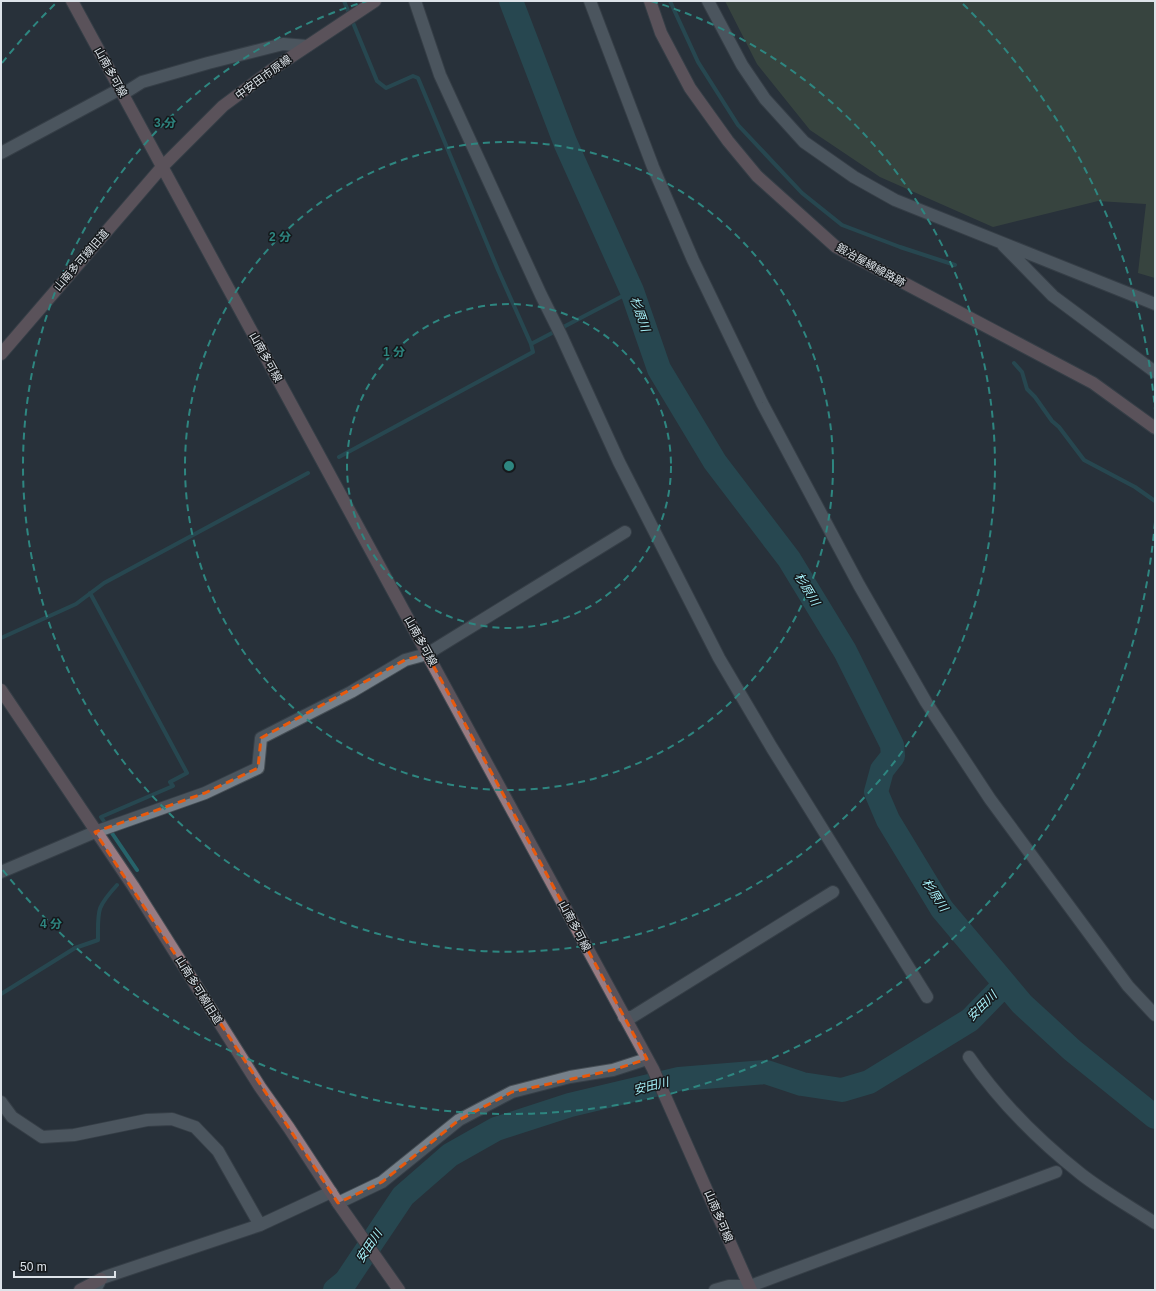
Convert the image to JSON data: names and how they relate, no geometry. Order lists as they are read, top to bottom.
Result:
{
  "streets": {
    "main road": [
      "山南多可線",
      "中安田市原線",
      "山南多可線旧道",
      "鍛冶屋線線路跡"
    ]
  },
  "crossings": [
    ["山南多可線", "中安田市原線"],
    ["山南多可線", "山南多可線旧道"],
    ["中安田市原線", "山南多可線旧道"]
  ],
  "water": ["杉原川", "安田川"],
  "scale_bar": "50 m",
  "rings": [
    "3 分",
    "2 分",
    "1 分",
    "4 分"
  ]
}
